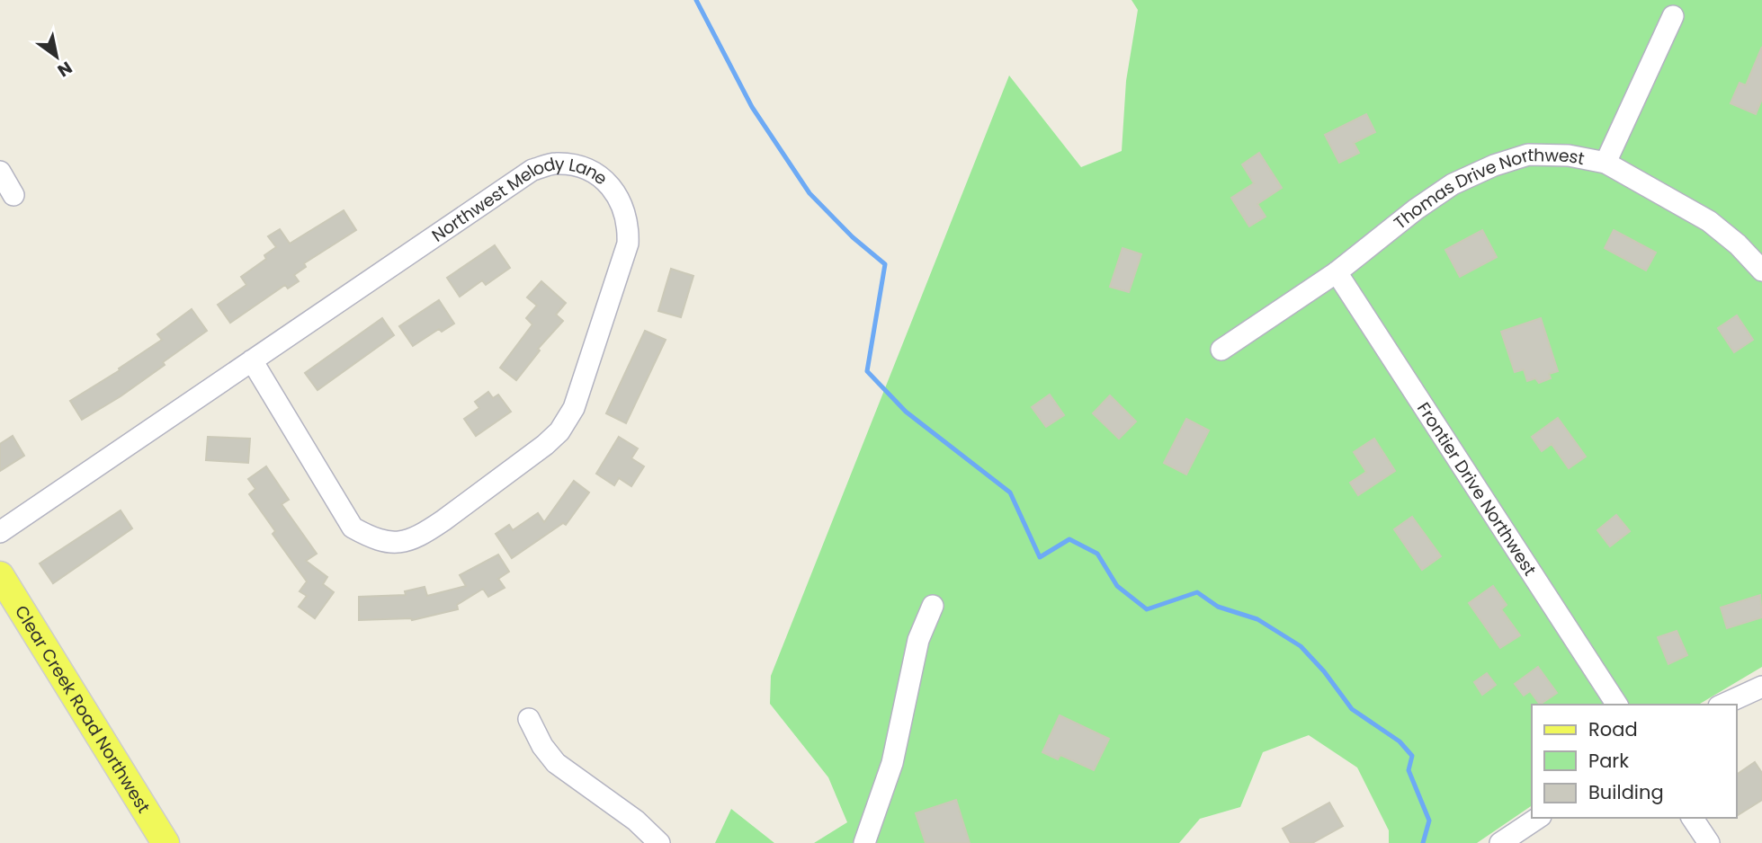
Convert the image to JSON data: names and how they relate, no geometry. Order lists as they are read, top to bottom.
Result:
{
  "streets": {
    "main road": ["Clear Creek Road Northwest"],
    "street": ["Thomas Drive Northwest", "Northwest Melody Lane", "Frontier Drive Northwest"]
  },
  "crossings": [
    ["Thomas Drive Northwest", "Frontier Drive Northwest"]
  ],
  "legend": ["Road", "Park", "Building"],
  "north": "bottom right"
}
